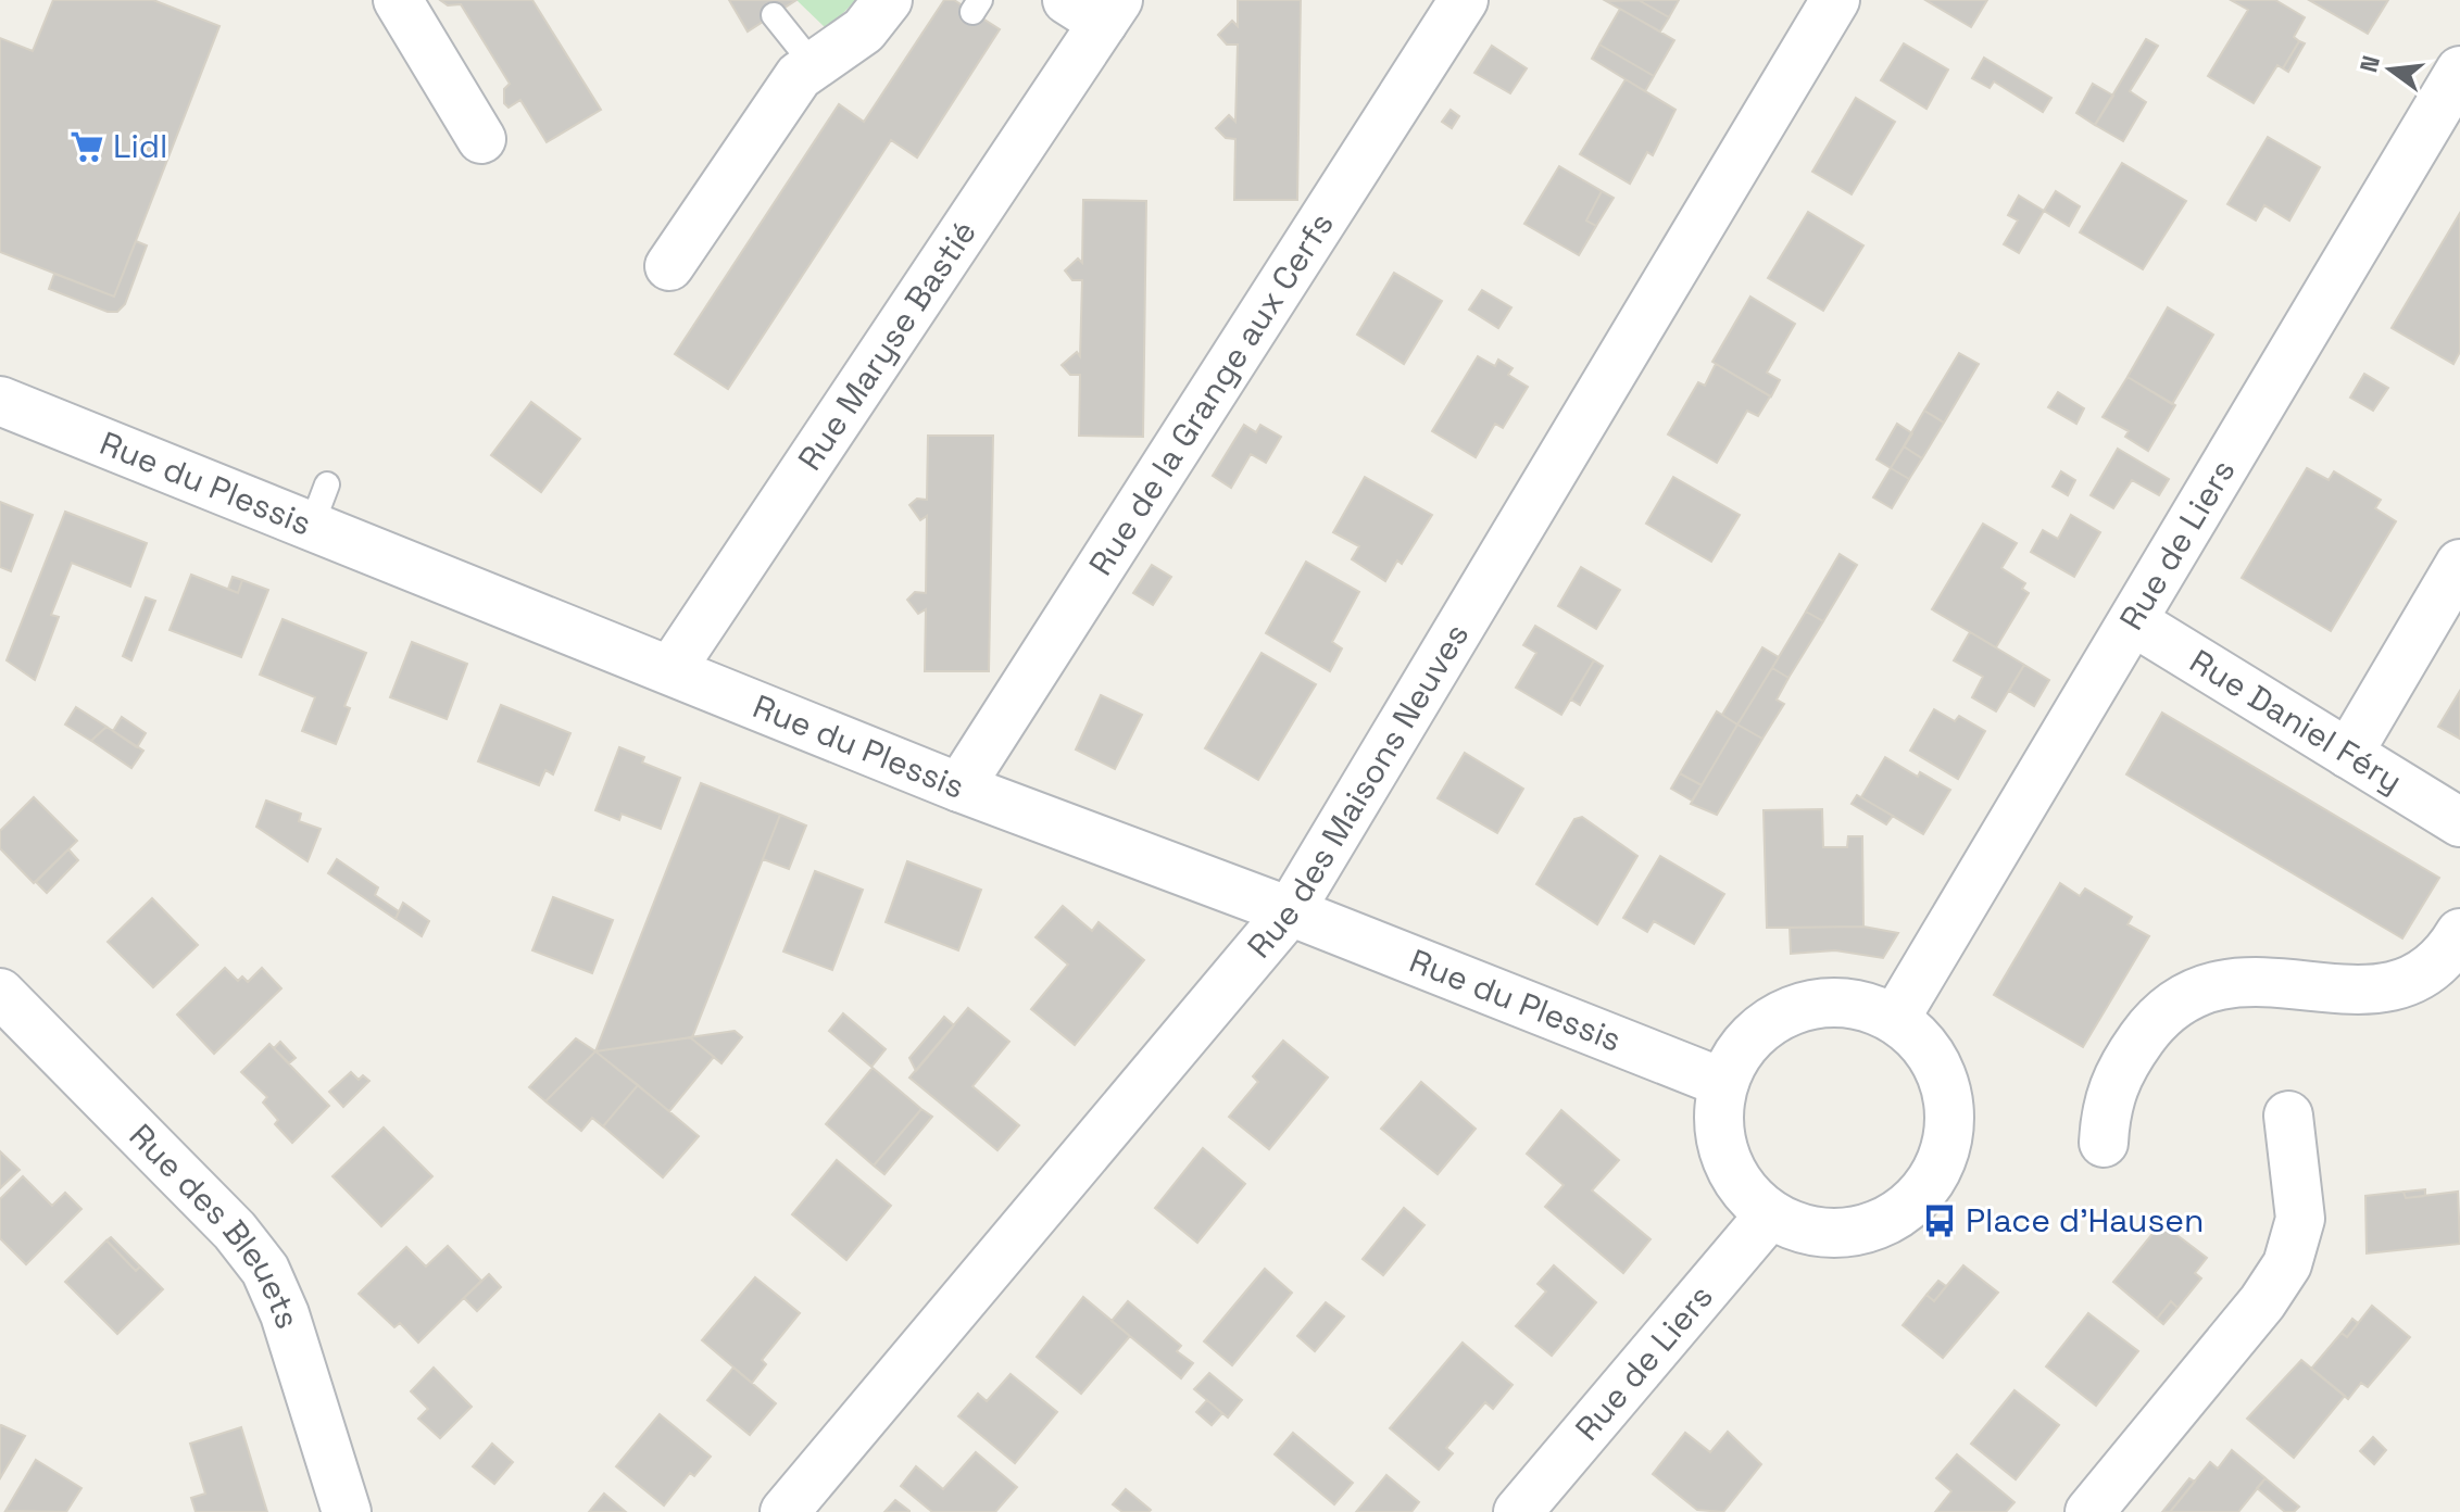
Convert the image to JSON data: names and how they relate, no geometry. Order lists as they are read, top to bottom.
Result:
{
  "streets": {
    "street": [
      "Rue Maryse Bastié",
      "Rue de la Grange aux Cerfs",
      "Rue du Plessis",
      "Rue de Liers",
      "Rue Daniel Féry",
      "Rue des Maisons Neuves",
      "Rue des Bleuets"
    ]
  },
  "crossings": [
    ["Rue Maryse Bastié", "Rue du Plessis"],
    ["Rue de la Grange aux Cerfs", "Rue du Plessis"],
    ["Rue du Plessis", "Rue de Liers"],
    ["Rue du Plessis", "Rue des Maisons Neuves"],
    ["Rue de Liers", "Rue Daniel Féry"]
  ],
  "places": {
    "supermarket": ["Lidl"],
    "bus stop": ["Place d'Hausen"]
  },
  "north": "left"
}
